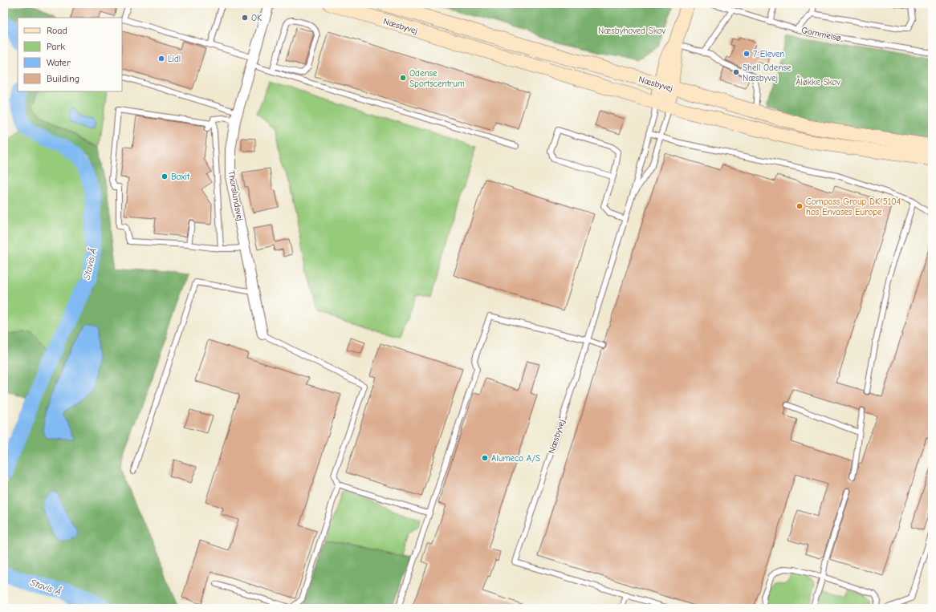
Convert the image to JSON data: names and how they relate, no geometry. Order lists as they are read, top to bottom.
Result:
{
  "streets": {
    "street": ["Næsbyvej", "Thorslundsvej"],
    "lane": ["Gammelsø"]
  },
  "water": ["Stavis Å"],
  "parks": ["Næsbyhoved Skov", "Åløkke Skov"],
  "places": [
    "OK",
    "7-Eleven",
    "Lidl",
    "Shell Odense Næsbyvej",
    "Odense Sportscentrum",
    "Boxit",
    "Compass Group DK 5104 hos Envases Europe",
    "Alumeco A/S"
  ],
  "legend": [
    "Road",
    "Park",
    "Water",
    "Building"
  ]
}
